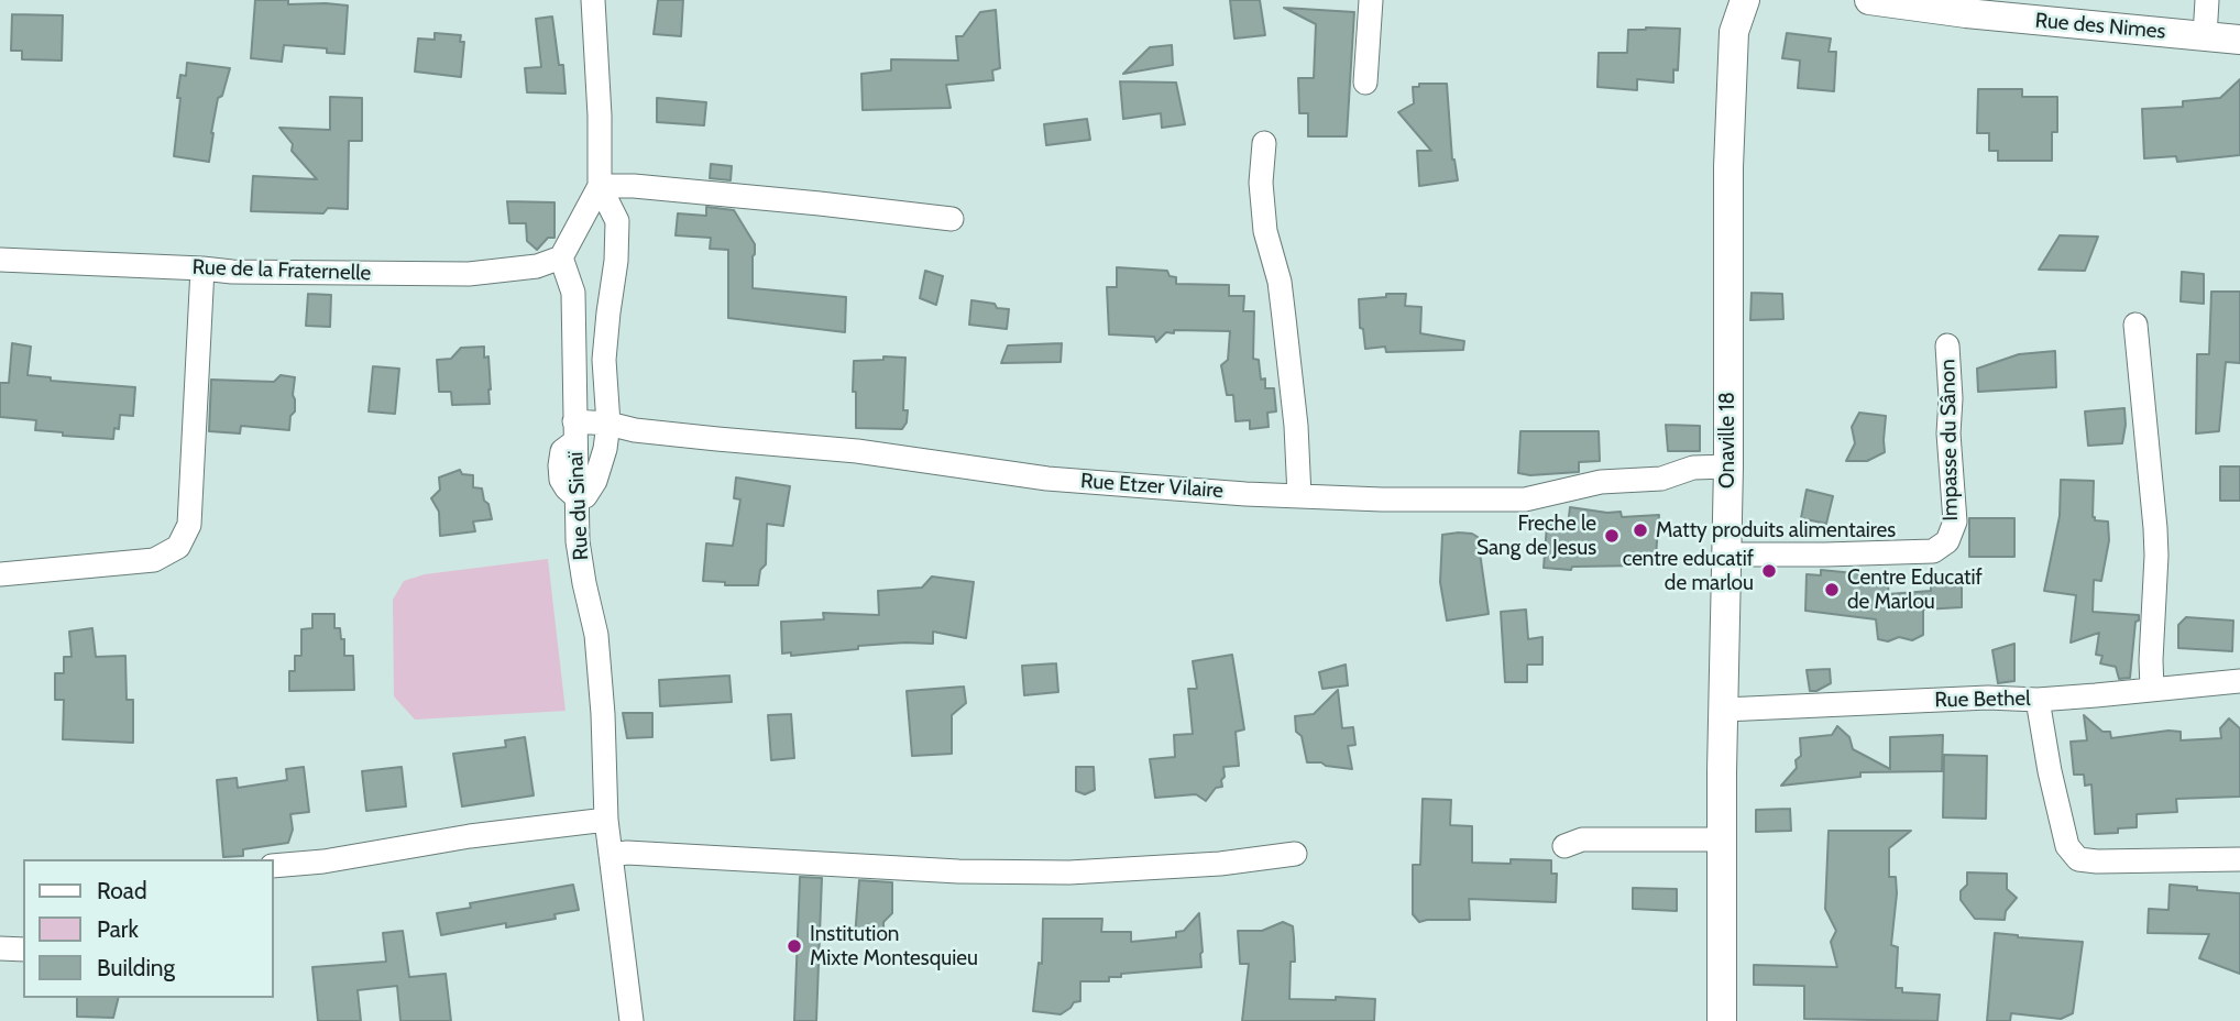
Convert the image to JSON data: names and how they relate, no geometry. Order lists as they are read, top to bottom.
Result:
{
  "streets": {
    "street": [
      "Rue des Nimes",
      "Rue de la Fraternelle",
      "Onaville 18",
      "Impasse du Sânon",
      "Rue Etzer Vilaire",
      "Rue du Sinaï",
      "Rue Bethel"
    ]
  },
  "crossings": [
    ["Rue de la Fraternelle", "Rue du Sinaï"],
    ["Onaville 18", "Impasse du Sânon"],
    ["Onaville 18", "Rue Etzer Vilaire"],
    ["Onaville 18", "Rue Bethel"],
    ["Rue Etzer Vilaire", "Rue du Sinaï"]
  ],
  "places": [
    "Matty produits alimentaires",
    "Freche le Sang de Jesus",
    "centre educatif de marlou",
    "Centre Educatif de Marlou",
    "Institution Mixte Montesquieu"
  ],
  "legend": ["Road", "Park", "Building"]
}
